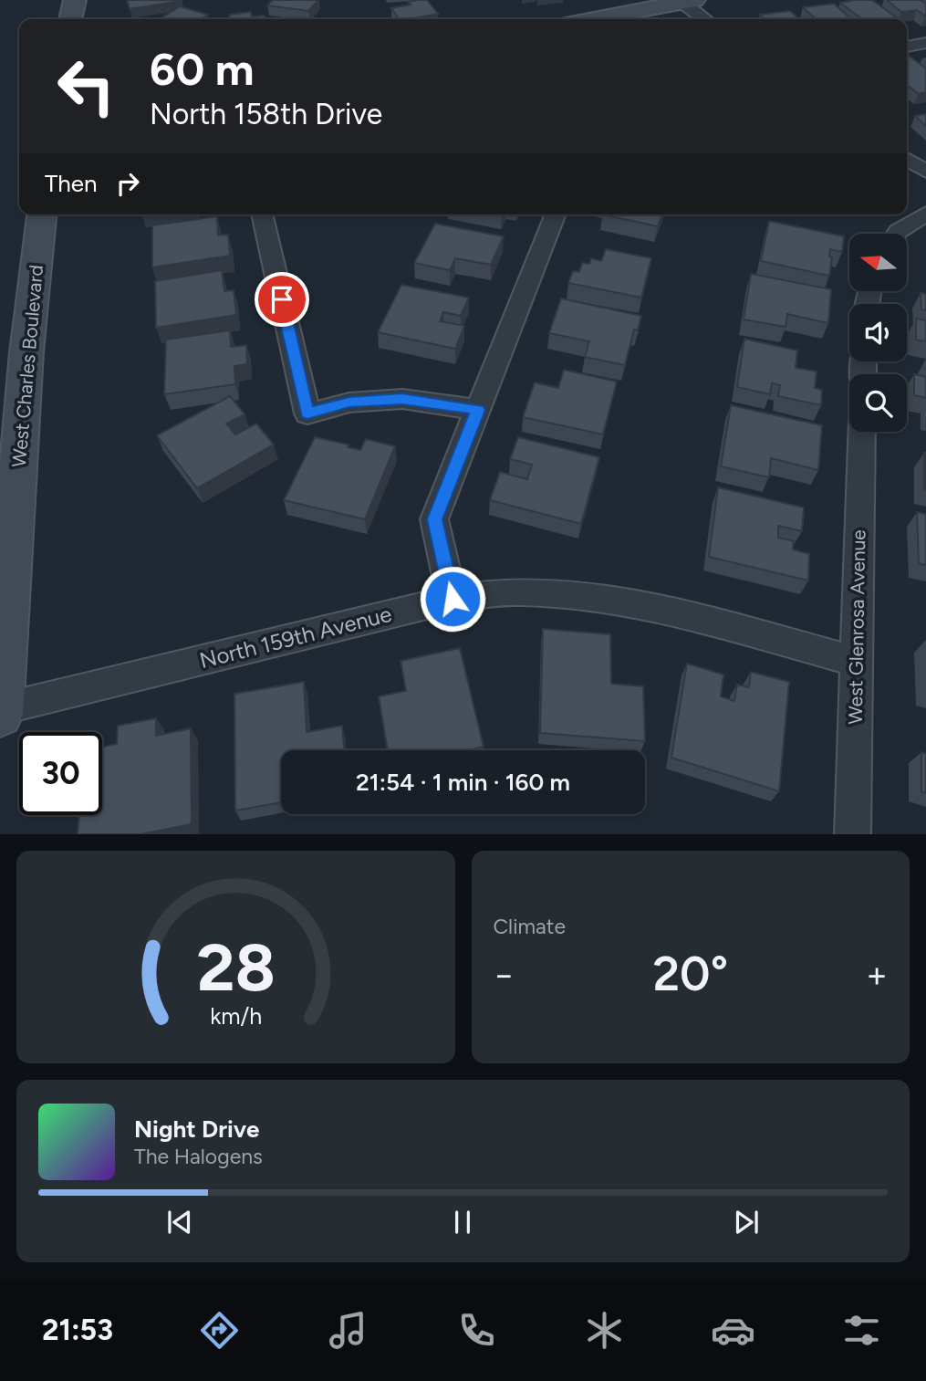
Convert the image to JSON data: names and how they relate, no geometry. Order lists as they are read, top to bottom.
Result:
{
  "streets": {
    "street": ["West Charles Boulevard", "West Glenrosa Avenue", "North 159th Avenue"]
  },
  "crossings": [
    ["West Charles Boulevard", "North 159th Avenue"],
    ["West Glenrosa Avenue", "North 159th Avenue"]
  ],
  "north": "left",
  "page": {
    "turn": ["60 m", "North 158th Drive"],
    "then": "Then",
    "limit": "30",
    "trip": "21:54 · 1 min · 160 m",
    "tile": "Climate",
    "heat": ["−", "20°", "+"],
    "song": ["Night Drive", "The Halogens"],
    "tabs": "21:53",
    "gauge": ["28", "km/h"]
  }
}
